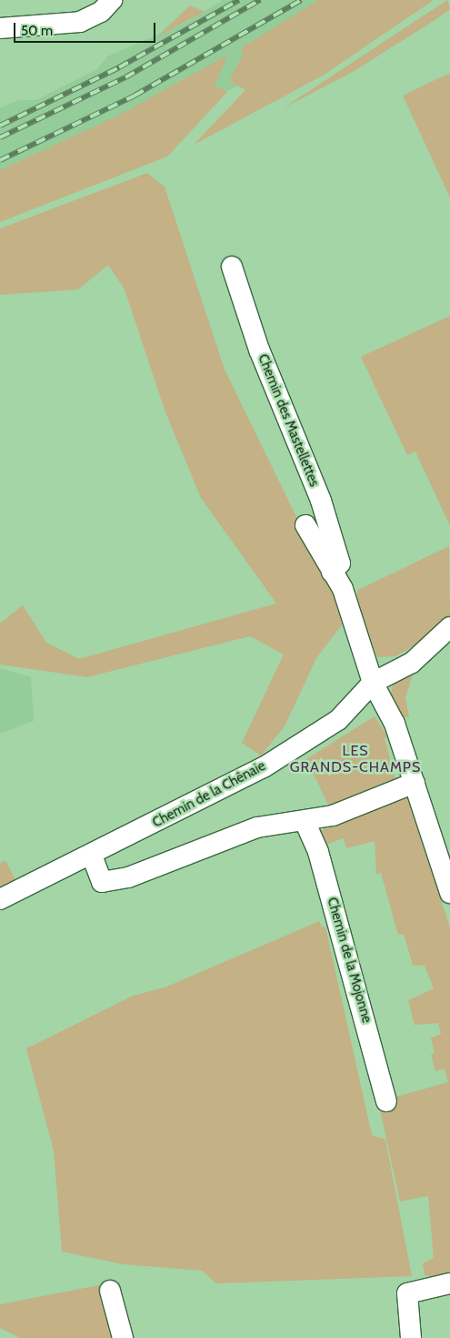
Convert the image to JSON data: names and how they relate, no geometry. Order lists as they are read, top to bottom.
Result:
{
  "streets": {
    "street": ["Chemin des Mastellettes", "Chemin de la Chênaie", "Chemin de la Mojonne"]
  },
  "districts": ["LES GRANDS-CHAMPS"],
  "scale_bar": "50 m"
}
